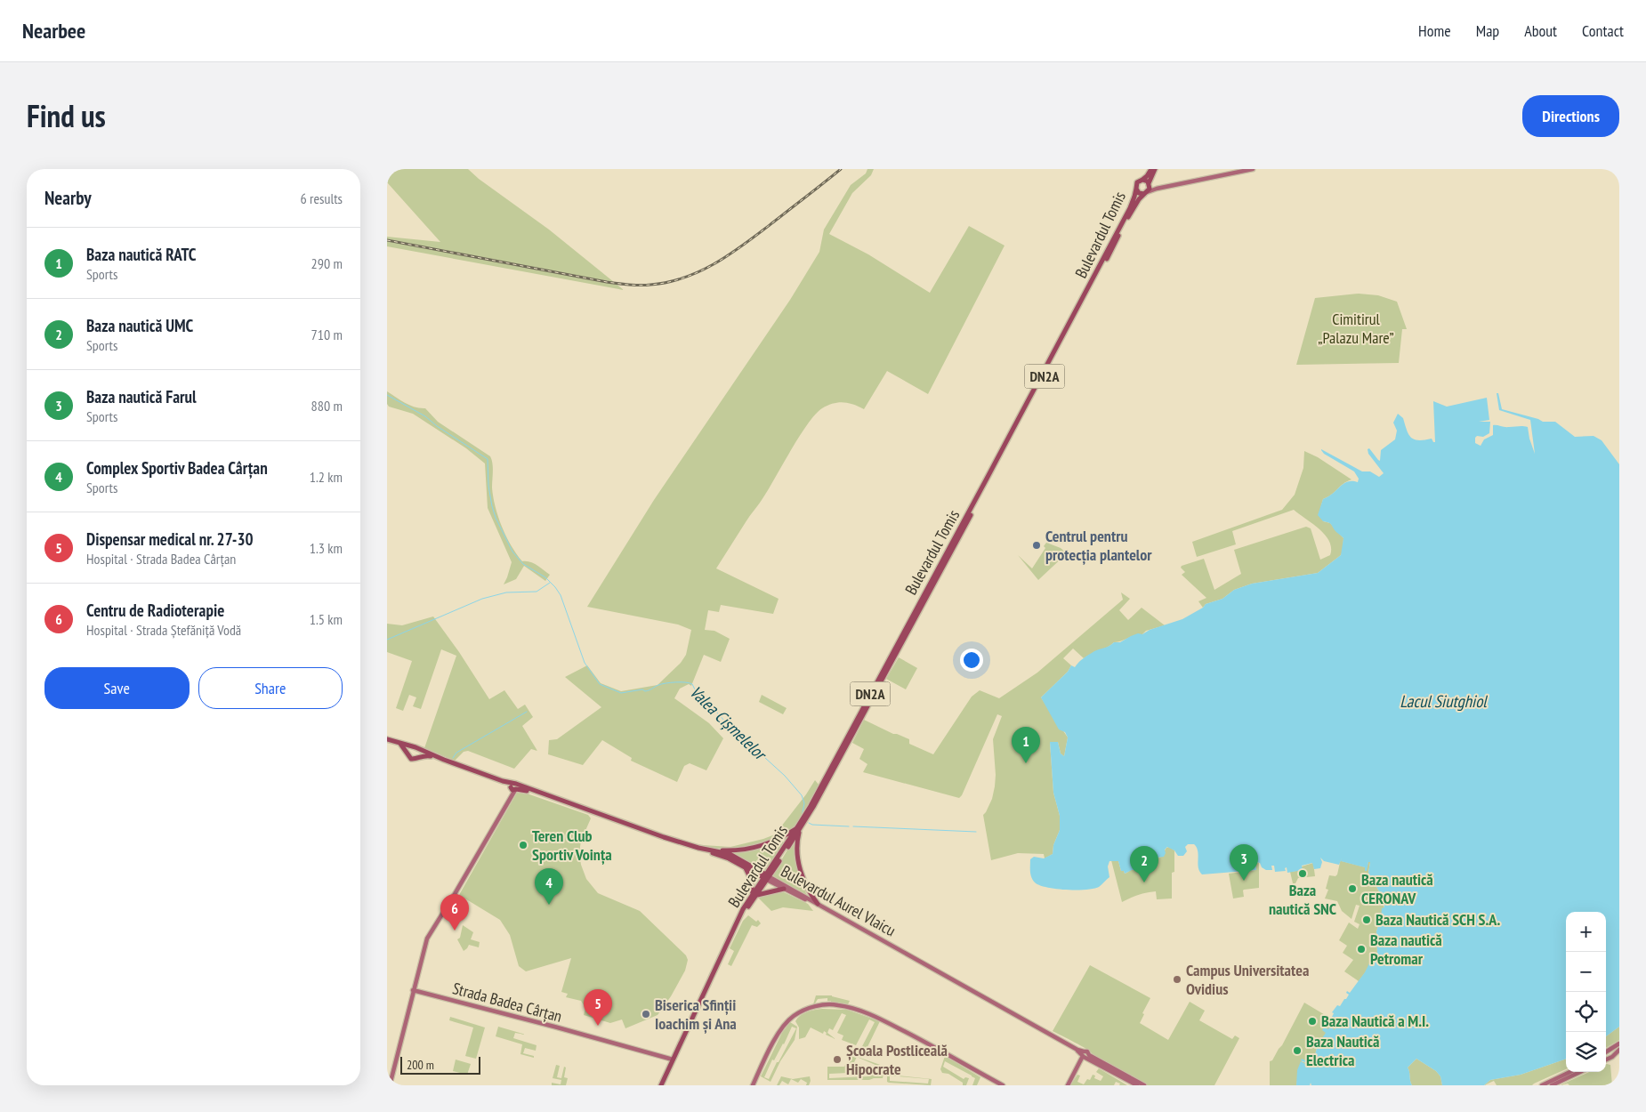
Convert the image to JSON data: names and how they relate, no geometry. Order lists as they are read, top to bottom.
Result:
{
  "streets": {
    "main road": ["Bulevardul Tomis", "DN2A", "Bulevardul Aurel Vlaicu"],
    "street": ["Strada Badea Cârțan"]
  },
  "crossings": [
    ["Bulevardul Tomis", "DN2A"],
    ["Bulevardul Tomis", "Bulevardul Aurel Vlaicu"],
    ["Bulevardul Tomis", "Strada Badea Cârțan"]
  ],
  "water": ["Lacul Siutghiol", "Valea Cișmelelor"],
  "parks": ["Cimitirul „Palazu Mare”"],
  "places": [
    "Centrul pentru protecția plantelor",
    "Teren Club Sportiv Voința",
    "Baza nautică SNC",
    "Baza nautică CERONAV",
    "Baza Nautică SCH S.A.",
    "Baza nautică Petromar",
    "Campus Universitatea Ovidius",
    "Biserica Sfinții Ioachim și Ana",
    "Baza Nautică a M.I.",
    "Baza Nautică Electrica",
    "Școala Postliceală Hipocrate"
  ],
  "scale_bar": "200 m",
  "page": {
    "header": "Nearbee",
    "nav": [
      "Home",
      "Map",
      "About",
      "Contact"
    ],
    "title": "Find us",
    "buttons": [
      "Directions",
      ["Save", "Share"]
    ],
    "heading": ["Nearby", "6 results"],
    "list": [
      {
        "mark": "1",
        "name": "Baza nautică RATC",
        "note": "Sports",
        "value": "290 m"
      },
      {
        "mark": "2",
        "name": "Baza nautică UMC",
        "note": "Sports",
        "value": "710 m"
      },
      {
        "mark": "3",
        "name": "Baza nautică Farul",
        "note": "Sports",
        "value": "880 m"
      },
      {
        "mark": "4",
        "name": "Complex Sportiv Badea Cârțan",
        "note": "Sports",
        "value": "1.2 km"
      },
      {
        "mark": "5",
        "name": "Dispensar medical nr. 27-30",
        "note": "Hospital · Strada Badea Cârțan",
        "value": "1.3 km"
      },
      {
        "mark": "6",
        "name": "Centru de Radioterapie",
        "note": "Hospital · Strada Ștefăniță Vodă",
        "value": "1.5 km"
      }
    ],
    "pins": [
      "1",
      "3",
      "2",
      "4",
      "6",
      "5"
    ],
    "map_buttons": ["+", "−"],
    "scale": "200 m"
  }
}
